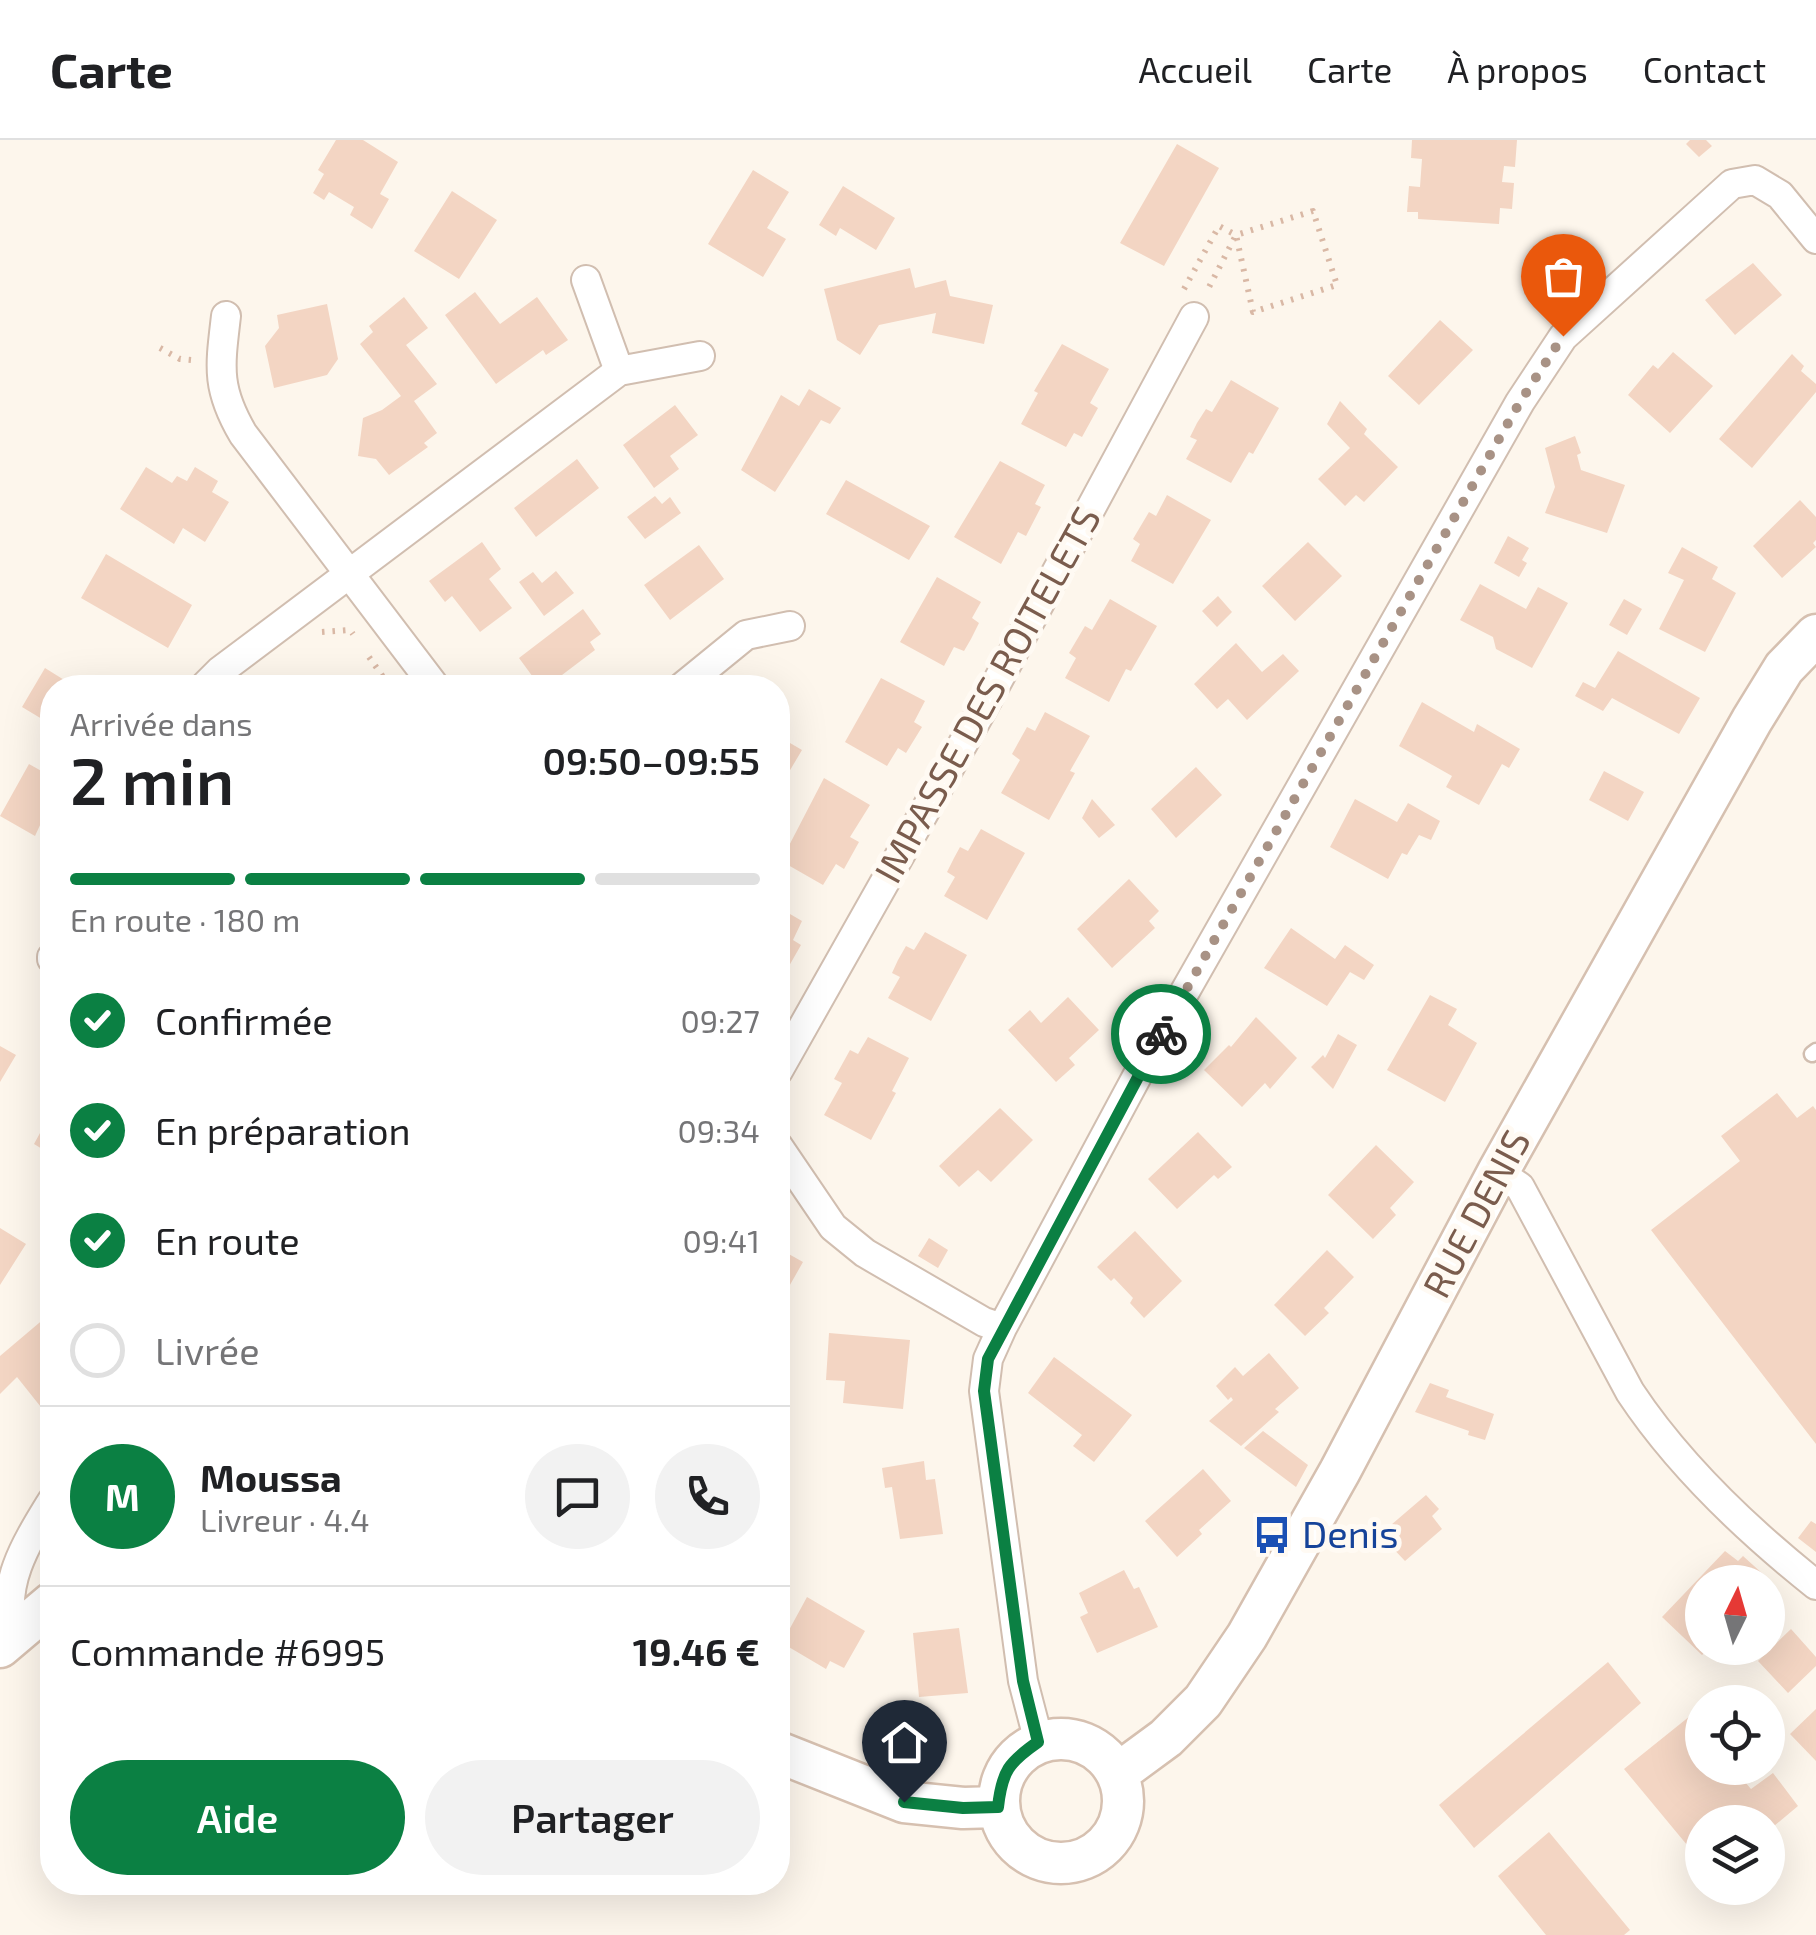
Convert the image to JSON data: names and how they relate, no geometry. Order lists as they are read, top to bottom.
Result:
{
  "streets": {
    "street": ["IMPASSE DES ROITELETS", "RUE DENIS"]
  },
  "places": {
    "bus stop": ["Denis"]
  },
  "north": "top",
  "page": {
    "header": "Carte",
    "nav": [
      "Accueil",
      "Carte",
      "À propos",
      "Contact"
    ],
    "heading": ["2 min", "Arrivée dans", "09:50–09:55"],
    "panel": [
      "Moussa",
      "Livreur · 4.4",
      "Commande #6995",
      "19.46 €"
    ],
    "bar": "En route · 180 m",
    "list": [
      ["Confirmée", "09:27"],
      ["En préparation", "09:34"],
      ["En route", "09:41"],
      "Livrée"
    ],
    "round": "M",
    "buttons": ["Aide", "Partager"]
  }
}
